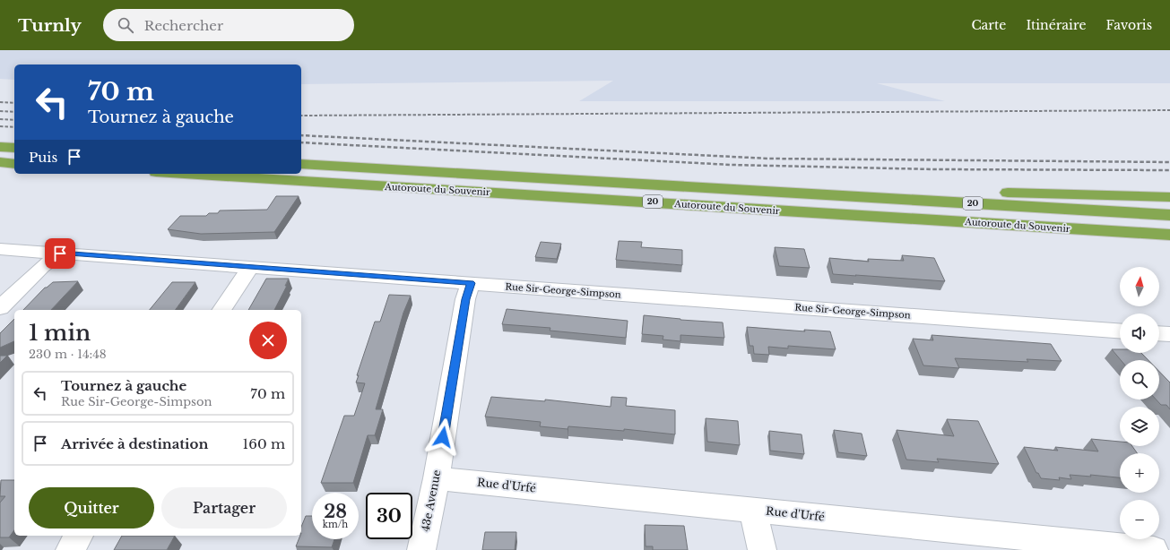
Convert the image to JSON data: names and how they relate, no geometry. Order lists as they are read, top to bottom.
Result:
{
  "streets": {
    "highway": ["Autoroute du Souvenir", "20"],
    "street": ["Rue Sir-George-Simpson", "Rue d'Urfé", "43e Avenue"]
  },
  "crossings": [
    ["Rue Sir-George-Simpson", "43e Avenue"],
    ["Rue d'Urfé", "43e Avenue"]
  ],
  "north": "top",
  "page": {
    "header": "Turnly",
    "search": "Rechercher",
    "nav": ["Carte", "Itinéraire", "Favoris"],
    "turn": ["70 m", "Tournez à gauche"],
    "then": "Puis",
    "map_buttons": ["+", "−"],
    "heading": ["1 min", "230 m · 14:48"],
    "list": [
      {
        "name": "Tournez à gauche",
        "note": "Rue Sir-George-Simpson",
        "value": "70 m"
      },
      {
        "name": "Arrivée à destination",
        "value": "160 m"
      }
    ],
    "buttons": ["Quitter", "Partager"],
    "speed": "28 km/h",
    "limit": "30"
  }
}
